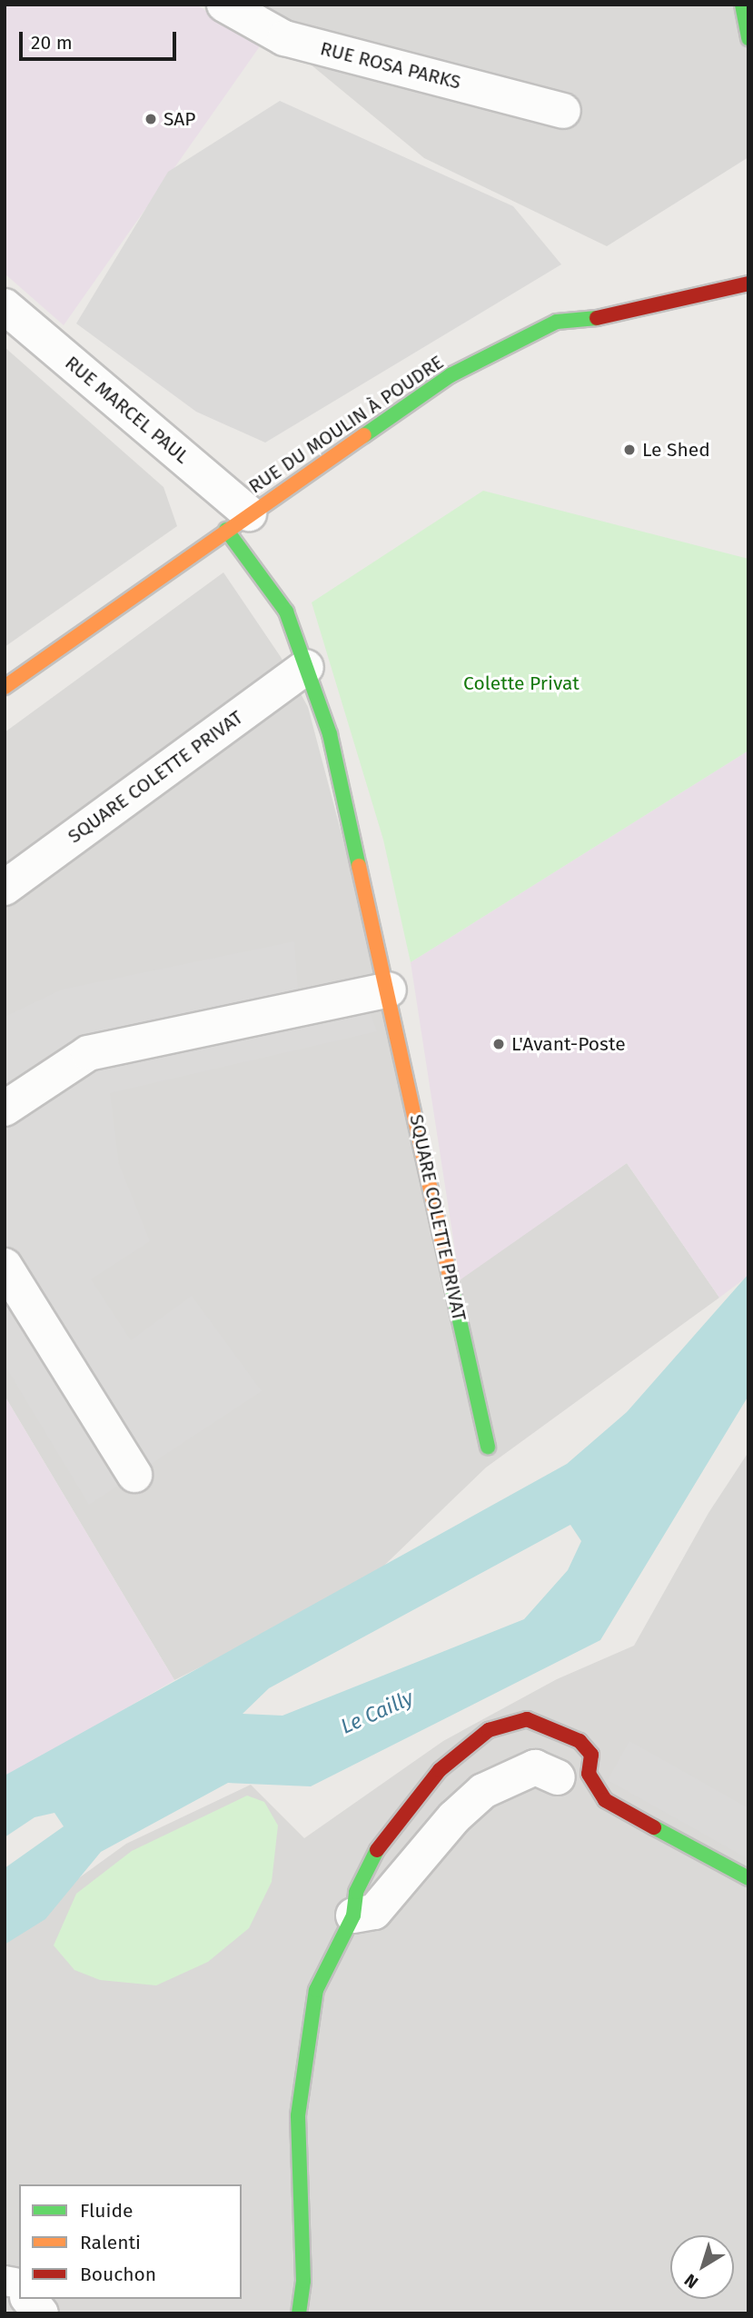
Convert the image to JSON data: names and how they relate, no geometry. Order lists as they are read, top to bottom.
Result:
{
  "streets": {
    "street": [
      "RUE ROSA PARKS",
      "RUE MARCEL PAUL",
      "RUE DU MOULIN À POUDRE",
      "SQUARE COLETTE PRIVAT"
    ]
  },
  "crossings": [
    ["RUE MARCEL PAUL", "RUE DU MOULIN À POUDRE"],
    ["RUE MARCEL PAUL", "SQUARE COLETTE PRIVAT"],
    ["RUE DU MOULIN À POUDRE", "SQUARE COLETTE PRIVAT"]
  ],
  "water": ["Le Cailly"],
  "parks": ["Colette Privat"],
  "places": ["SAP", "Le Shed", "L'Avant-Poste"],
  "legend": ["Fluide", "Ralenti", "Bouchon"],
  "scale_bar": "20 m",
  "north": "bottom left"
}
